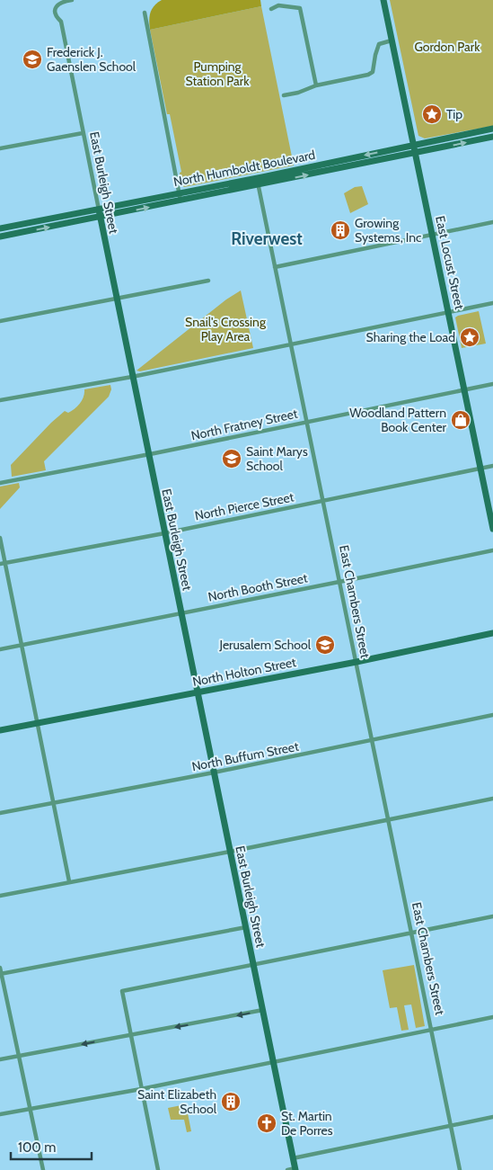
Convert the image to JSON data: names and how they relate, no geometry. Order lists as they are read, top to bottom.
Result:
{
  "streets": {
    "main road": [
      "North Humboldt Boulevard",
      "East Burleigh Street",
      "East Locust Street",
      "North Holton Street"
    ],
    "street": [
      "North Fratney Street",
      "North Pierce Street",
      "North Booth Street",
      "East Chambers Street",
      "North Buffum Street"
    ]
  },
  "crossings": [
    ["North Humboldt Boulevard", "East Burleigh Street"],
    ["North Humboldt Boulevard", "East Locust Street"],
    ["North Humboldt Boulevard", "East Chambers Street"],
    ["East Burleigh Street", "North Fratney Street"],
    ["East Burleigh Street", "North Pierce Street"],
    ["East Burleigh Street", "North Booth Street"],
    ["East Burleigh Street", "North Holton Street"],
    ["East Burleigh Street", "North Buffum Street"],
    ["East Locust Street", "North Fratney Street"],
    ["East Locust Street", "North Pierce Street"],
    ["North Fratney Street", "East Chambers Street"],
    ["North Pierce Street", "East Chambers Street"],
    ["North Booth Street", "East Chambers Street"],
    ["East Chambers Street", "North Holton Street"],
    ["East Chambers Street", "North Buffum Street"]
  ],
  "districts": ["Riverwest"],
  "parks": ["Gordon Park", "Pumping Station Park", "Snail's Crossing Play Area"],
  "places": {
    "school or university": ["Frederick J. Gaenslen School", "Saint Marys School", "Jerusalem School"],
    "place": ["Tip", "Sharing the Load"],
    "building": ["Growing Systems, Inc", "Saint Elizabeth School"],
    "shop": ["Woodland Pattern Book Center"],
    "church": ["St. Martin De Porres"]
  },
  "scale_bar": "100 m"
}
